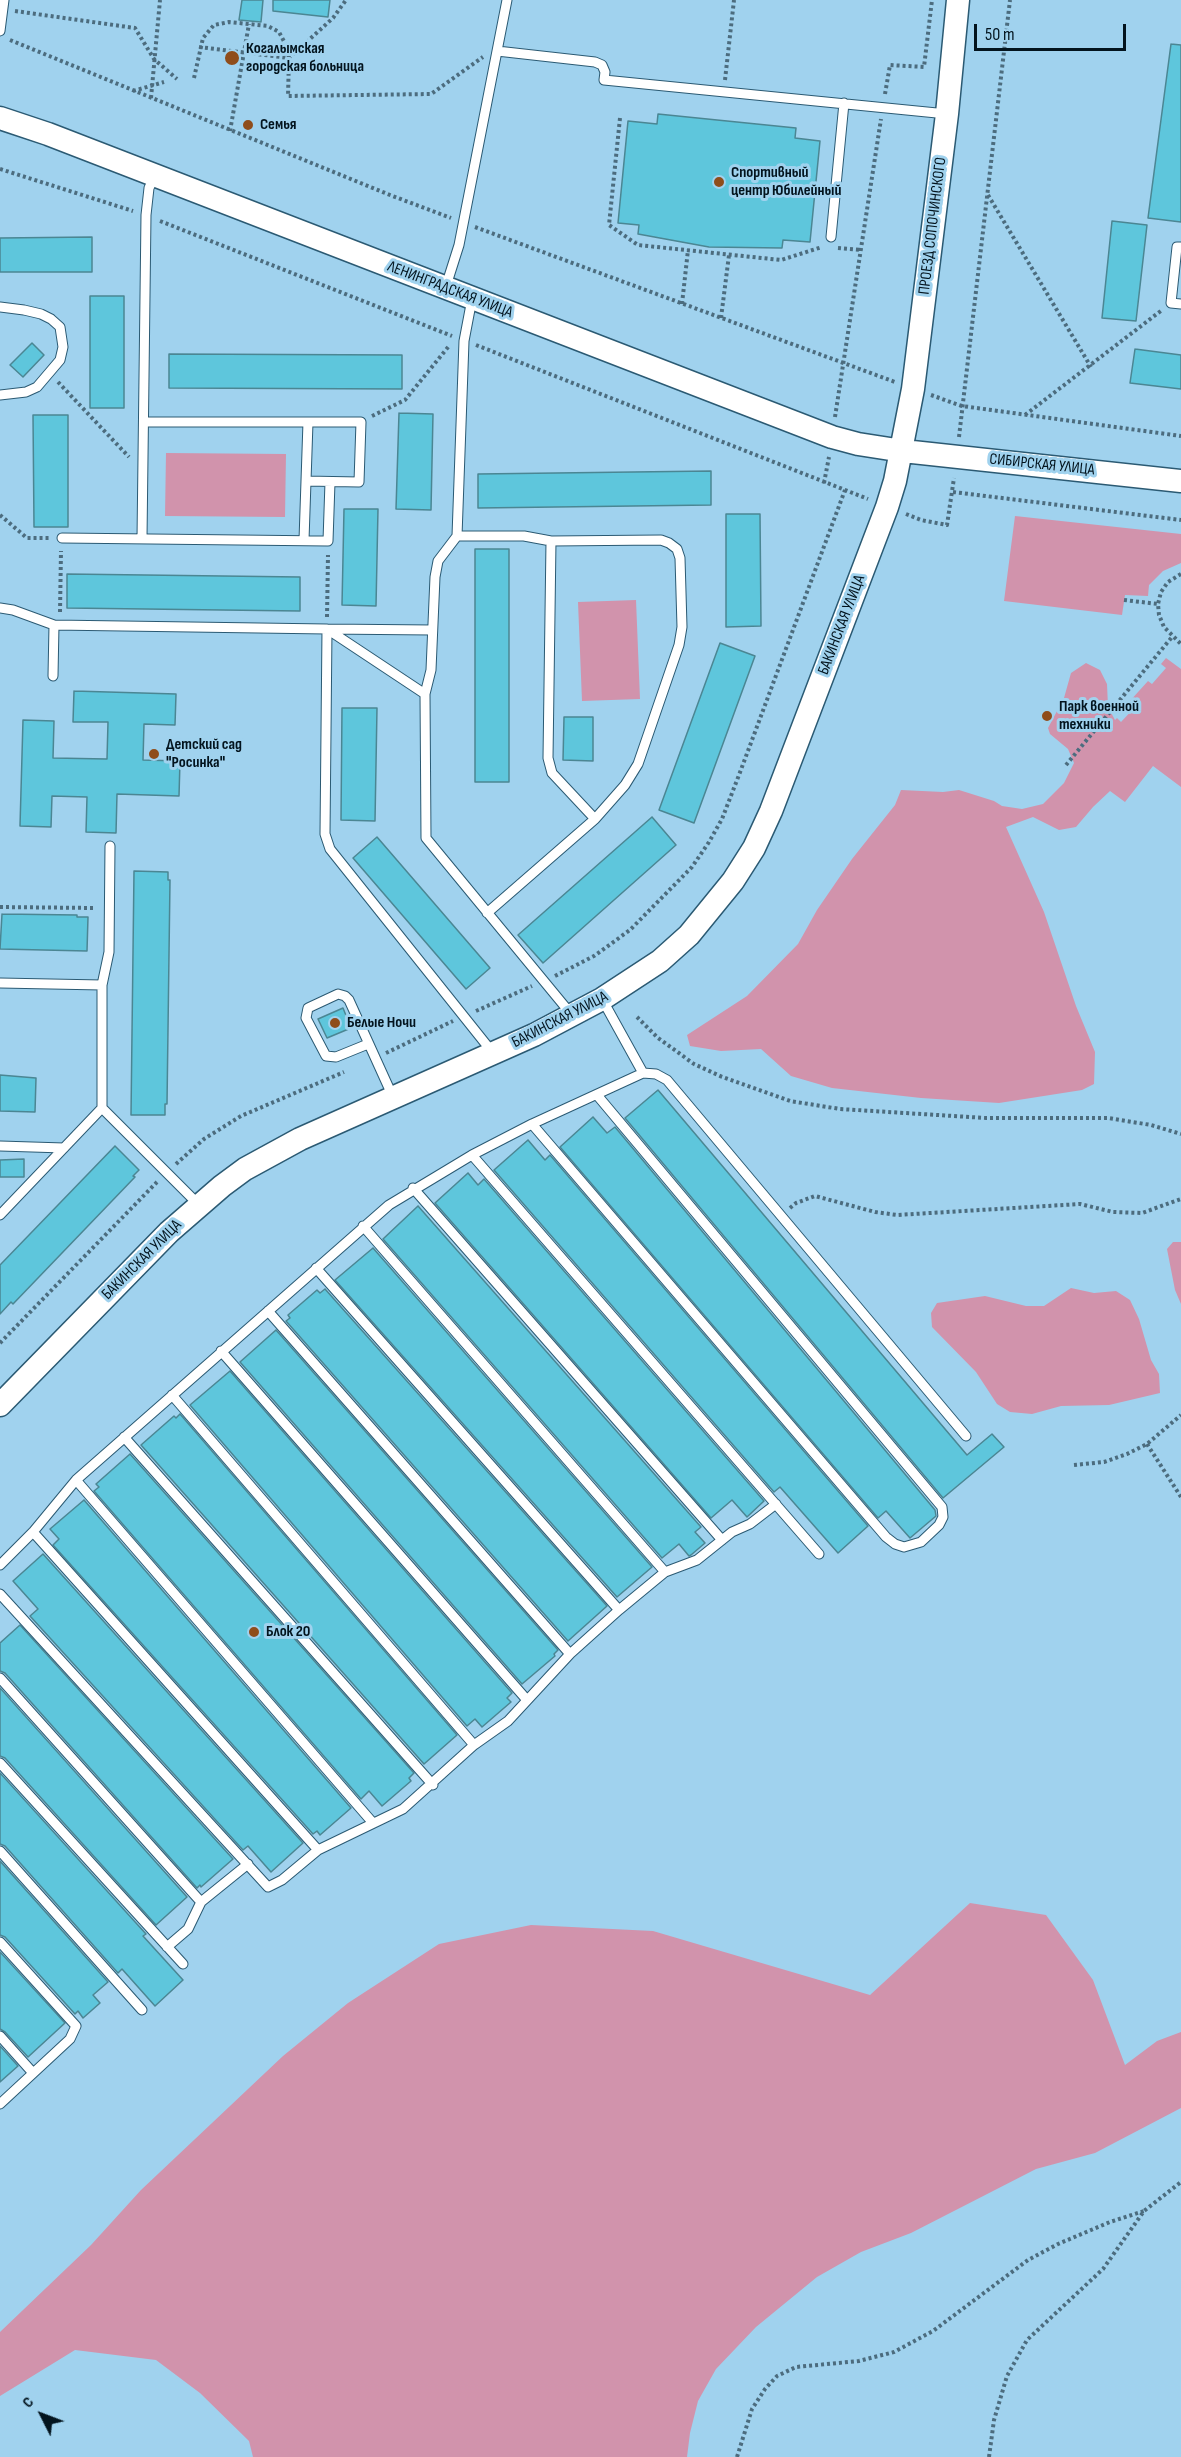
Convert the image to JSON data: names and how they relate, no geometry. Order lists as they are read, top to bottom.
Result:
{
  "streets": {
    "street": [
      "ПРОЕЗД СОПОЧИНСКОГО",
      "ЛЕНИНГРАДСКАЯ УЛИЦА",
      "СИБИРСКАЯ УЛИЦА",
      "БАКИНСКАЯ УЛИЦА"
    ]
  },
  "crossings": [
    ["ПРОЕЗД СОПОЧИНСКОГО", "ЛЕНИНГРАДСКАЯ УЛИЦА"],
    ["ПРОЕЗД СОПОЧИНСКОГО", "СИБИРСКАЯ УЛИЦА"],
    ["ПРОЕЗД СОПОЧИНСКОГО", "БАКИНСКАЯ УЛИЦА"],
    ["ЛЕНИНГРАДСКАЯ УЛИЦА", "СИБИРСКАЯ УЛИЦА"],
    ["ЛЕНИНГРАДСКАЯ УЛИЦА", "БАКИНСКАЯ УЛИЦА"],
    ["СИБИРСКАЯ УЛИЦА", "БАКИНСКАЯ УЛИЦА"]
  ],
  "places": [
    "Когалымская городская больница",
    "Семья",
    "Спортивный центр Юбилейный",
    "Парк военной техники",
    "Детский сад \"Росинка\"",
    "Белые Ночи",
    "Блок 20"
  ],
  "scale_bar": "50 m",
  "north": "top left"
}
